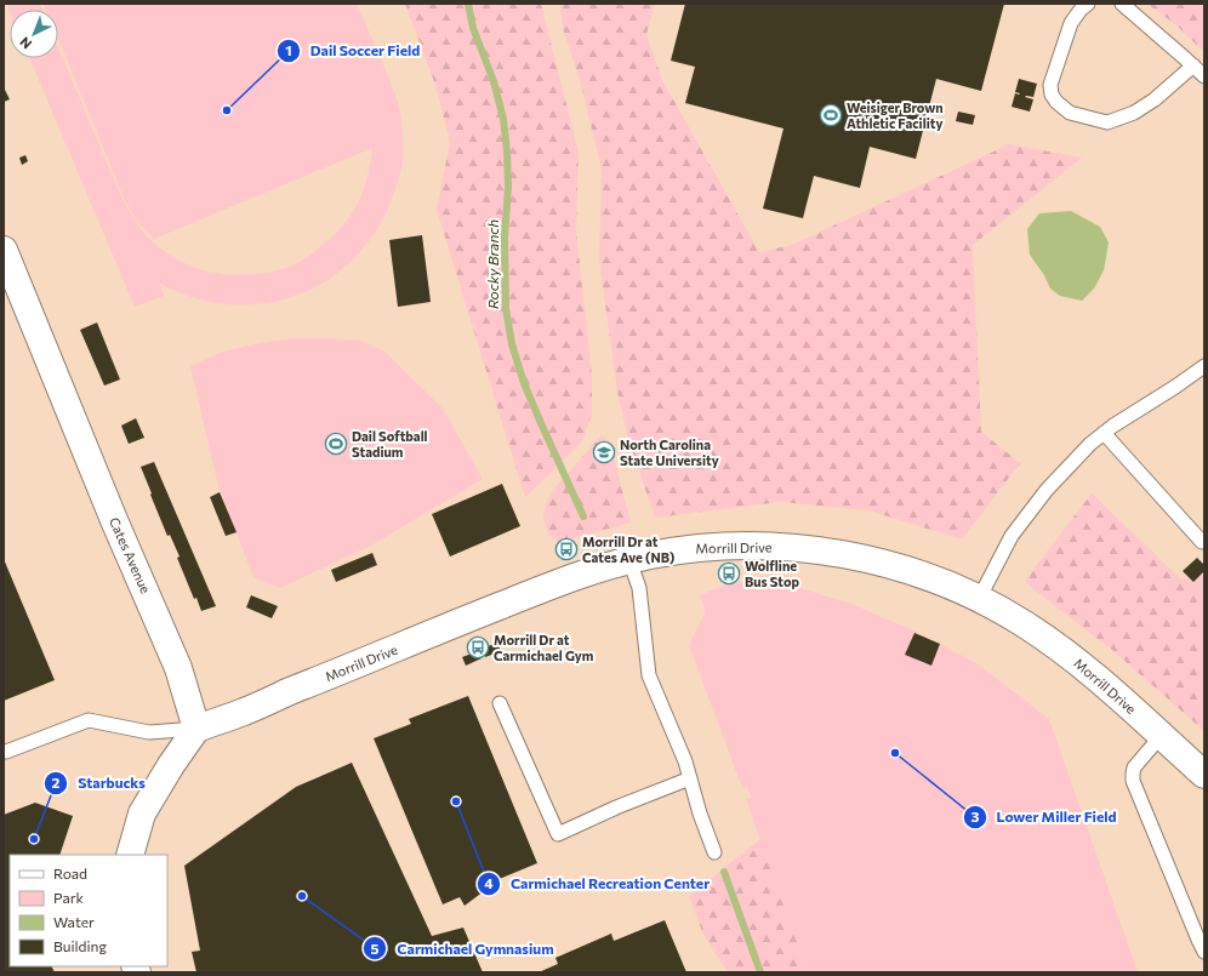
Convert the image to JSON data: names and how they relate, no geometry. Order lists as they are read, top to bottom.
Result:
{
  "streets": {
    "street": ["Morrill Drive", "Cates Avenue"]
  },
  "crossings": [
    ["Morrill Drive", "Cates Avenue"]
  ],
  "water": ["Rocky Branch"],
  "places": {
    "other": [
      "Dail Soccer Field",
      "Lower Miller Field",
      "Carmichael Recreation Center",
      "Starbucks",
      "Carmichael Gymnasium"
    ],
    "sports": ["Weisiger Brown Athletic Facility", "Dail Softball Stadium"],
    "school or university": ["North Carolina State University"],
    "bus stop": ["Morrill Dr at Cates Ave (NB)", "Wolfline Bus Stop", "Morrill Dr at Carmichael Gym"]
  },
  "legend": [
    "Road",
    "Park",
    "Water",
    "Building"
  ],
  "north": "bottom left"
}
